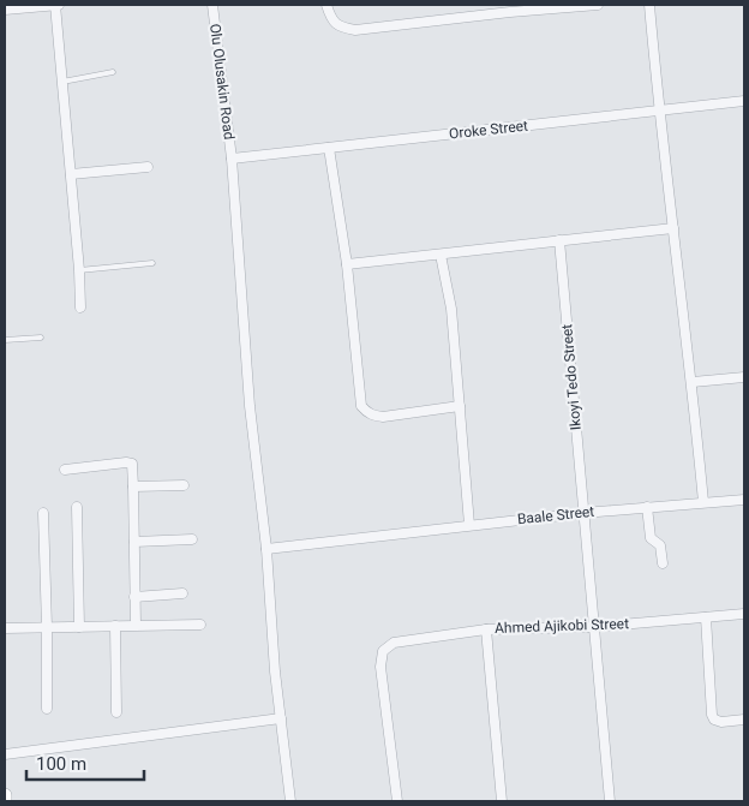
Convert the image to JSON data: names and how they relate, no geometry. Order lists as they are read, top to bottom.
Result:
{
  "streets": {
    "street": [
      "Olu Olusakin Road",
      "Oroke Street",
      "Ikoyi Tedo Street",
      "Baale Street",
      "Ahmed Ajikobi Street"
    ]
  },
  "crossings": [
    ["Olu Olusakin Road", "Oroke Street"],
    ["Olu Olusakin Road", "Baale Street"],
    ["Ikoyi Tedo Street", "Baale Street"],
    ["Ikoyi Tedo Street", "Ahmed Ajikobi Street"]
  ],
  "scale_bar": "100 m"
}
